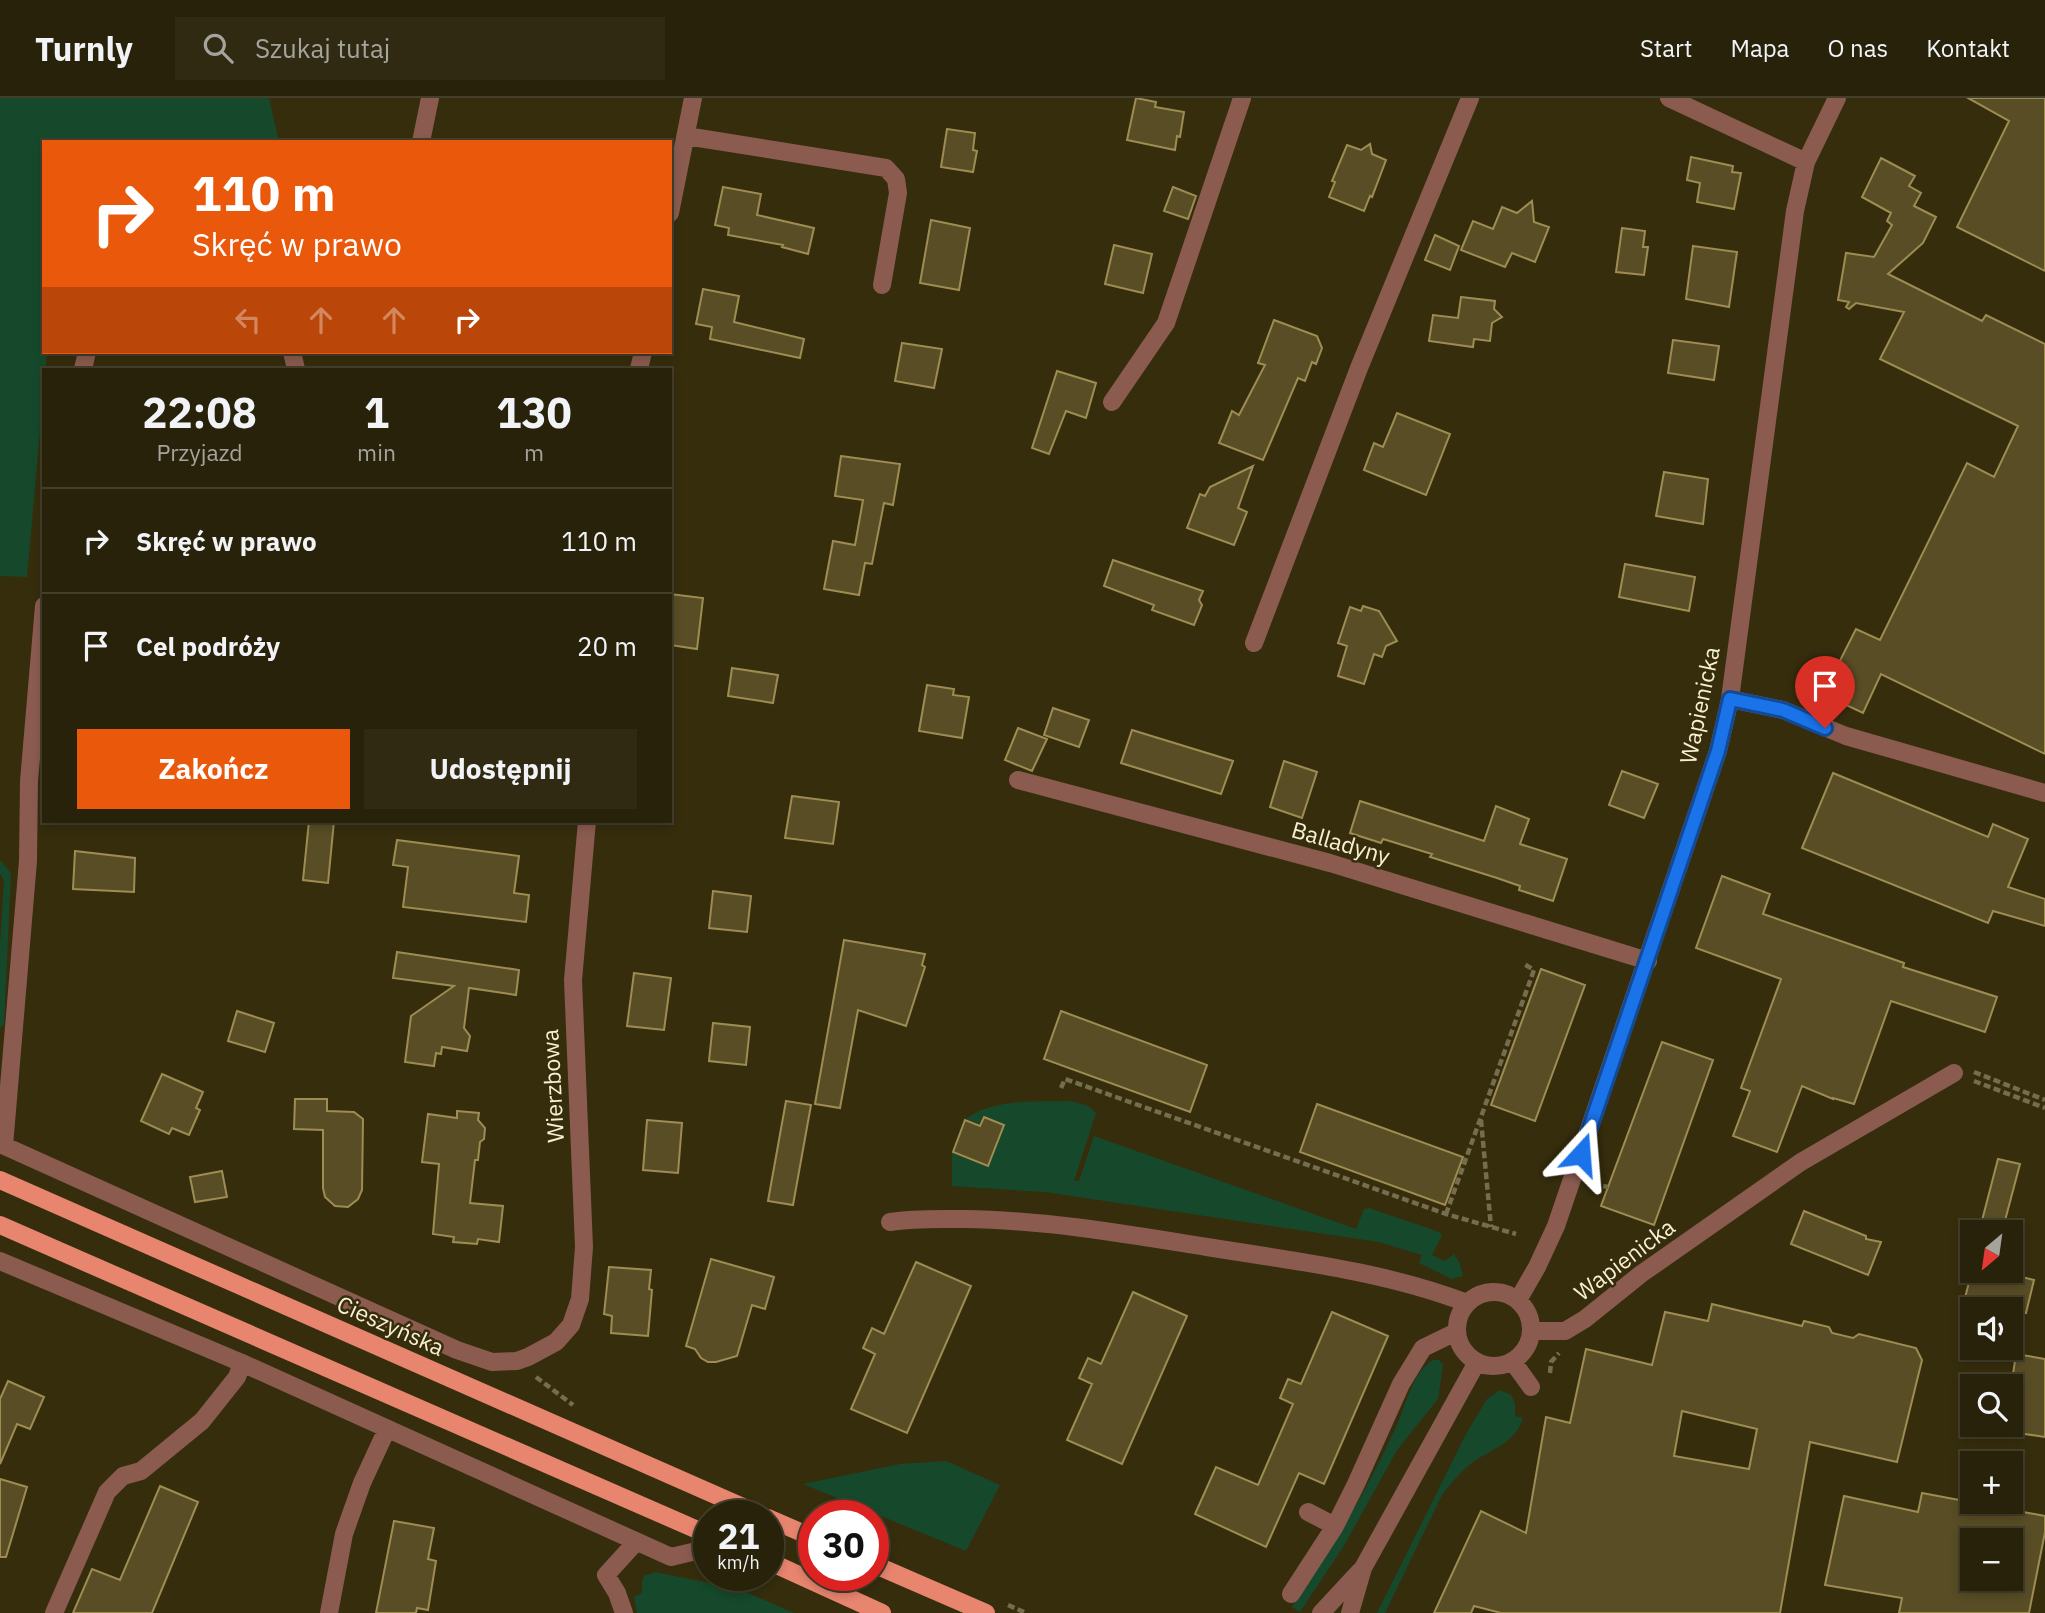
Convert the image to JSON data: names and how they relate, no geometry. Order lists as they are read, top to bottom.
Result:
{
  "streets": {
    "main road": ["Cieszyńska"],
    "street": ["Wapienicka", "Balladyny", "Wierzbowa"]
  },
  "crossings": [
    ["Wapienicka", "Balladyny"]
  ],
  "north": "bottom left",
  "page": {
    "header": "Turnly",
    "search": "Szukaj tutaj",
    "nav": [
      "Start",
      "Mapa",
      "O nas",
      "Kontakt"
    ],
    "turn": ["110 m", "Skręć w prawo"],
    "eta": [
      "22:08",
      "Przyjazd",
      "1",
      "min",
      "130",
      "m"
    ],
    "list": [
      {
        "name": "Skręć w prawo",
        "value": "110 m"
      },
      {
        "name": "Cel podróży",
        "value": "20 m"
      }
    ],
    "buttons": ["Zakończ", "Udostępnij"],
    "map_buttons": ["+", "−"],
    "speed": "21 km/h",
    "limit": "30"
  }
}
